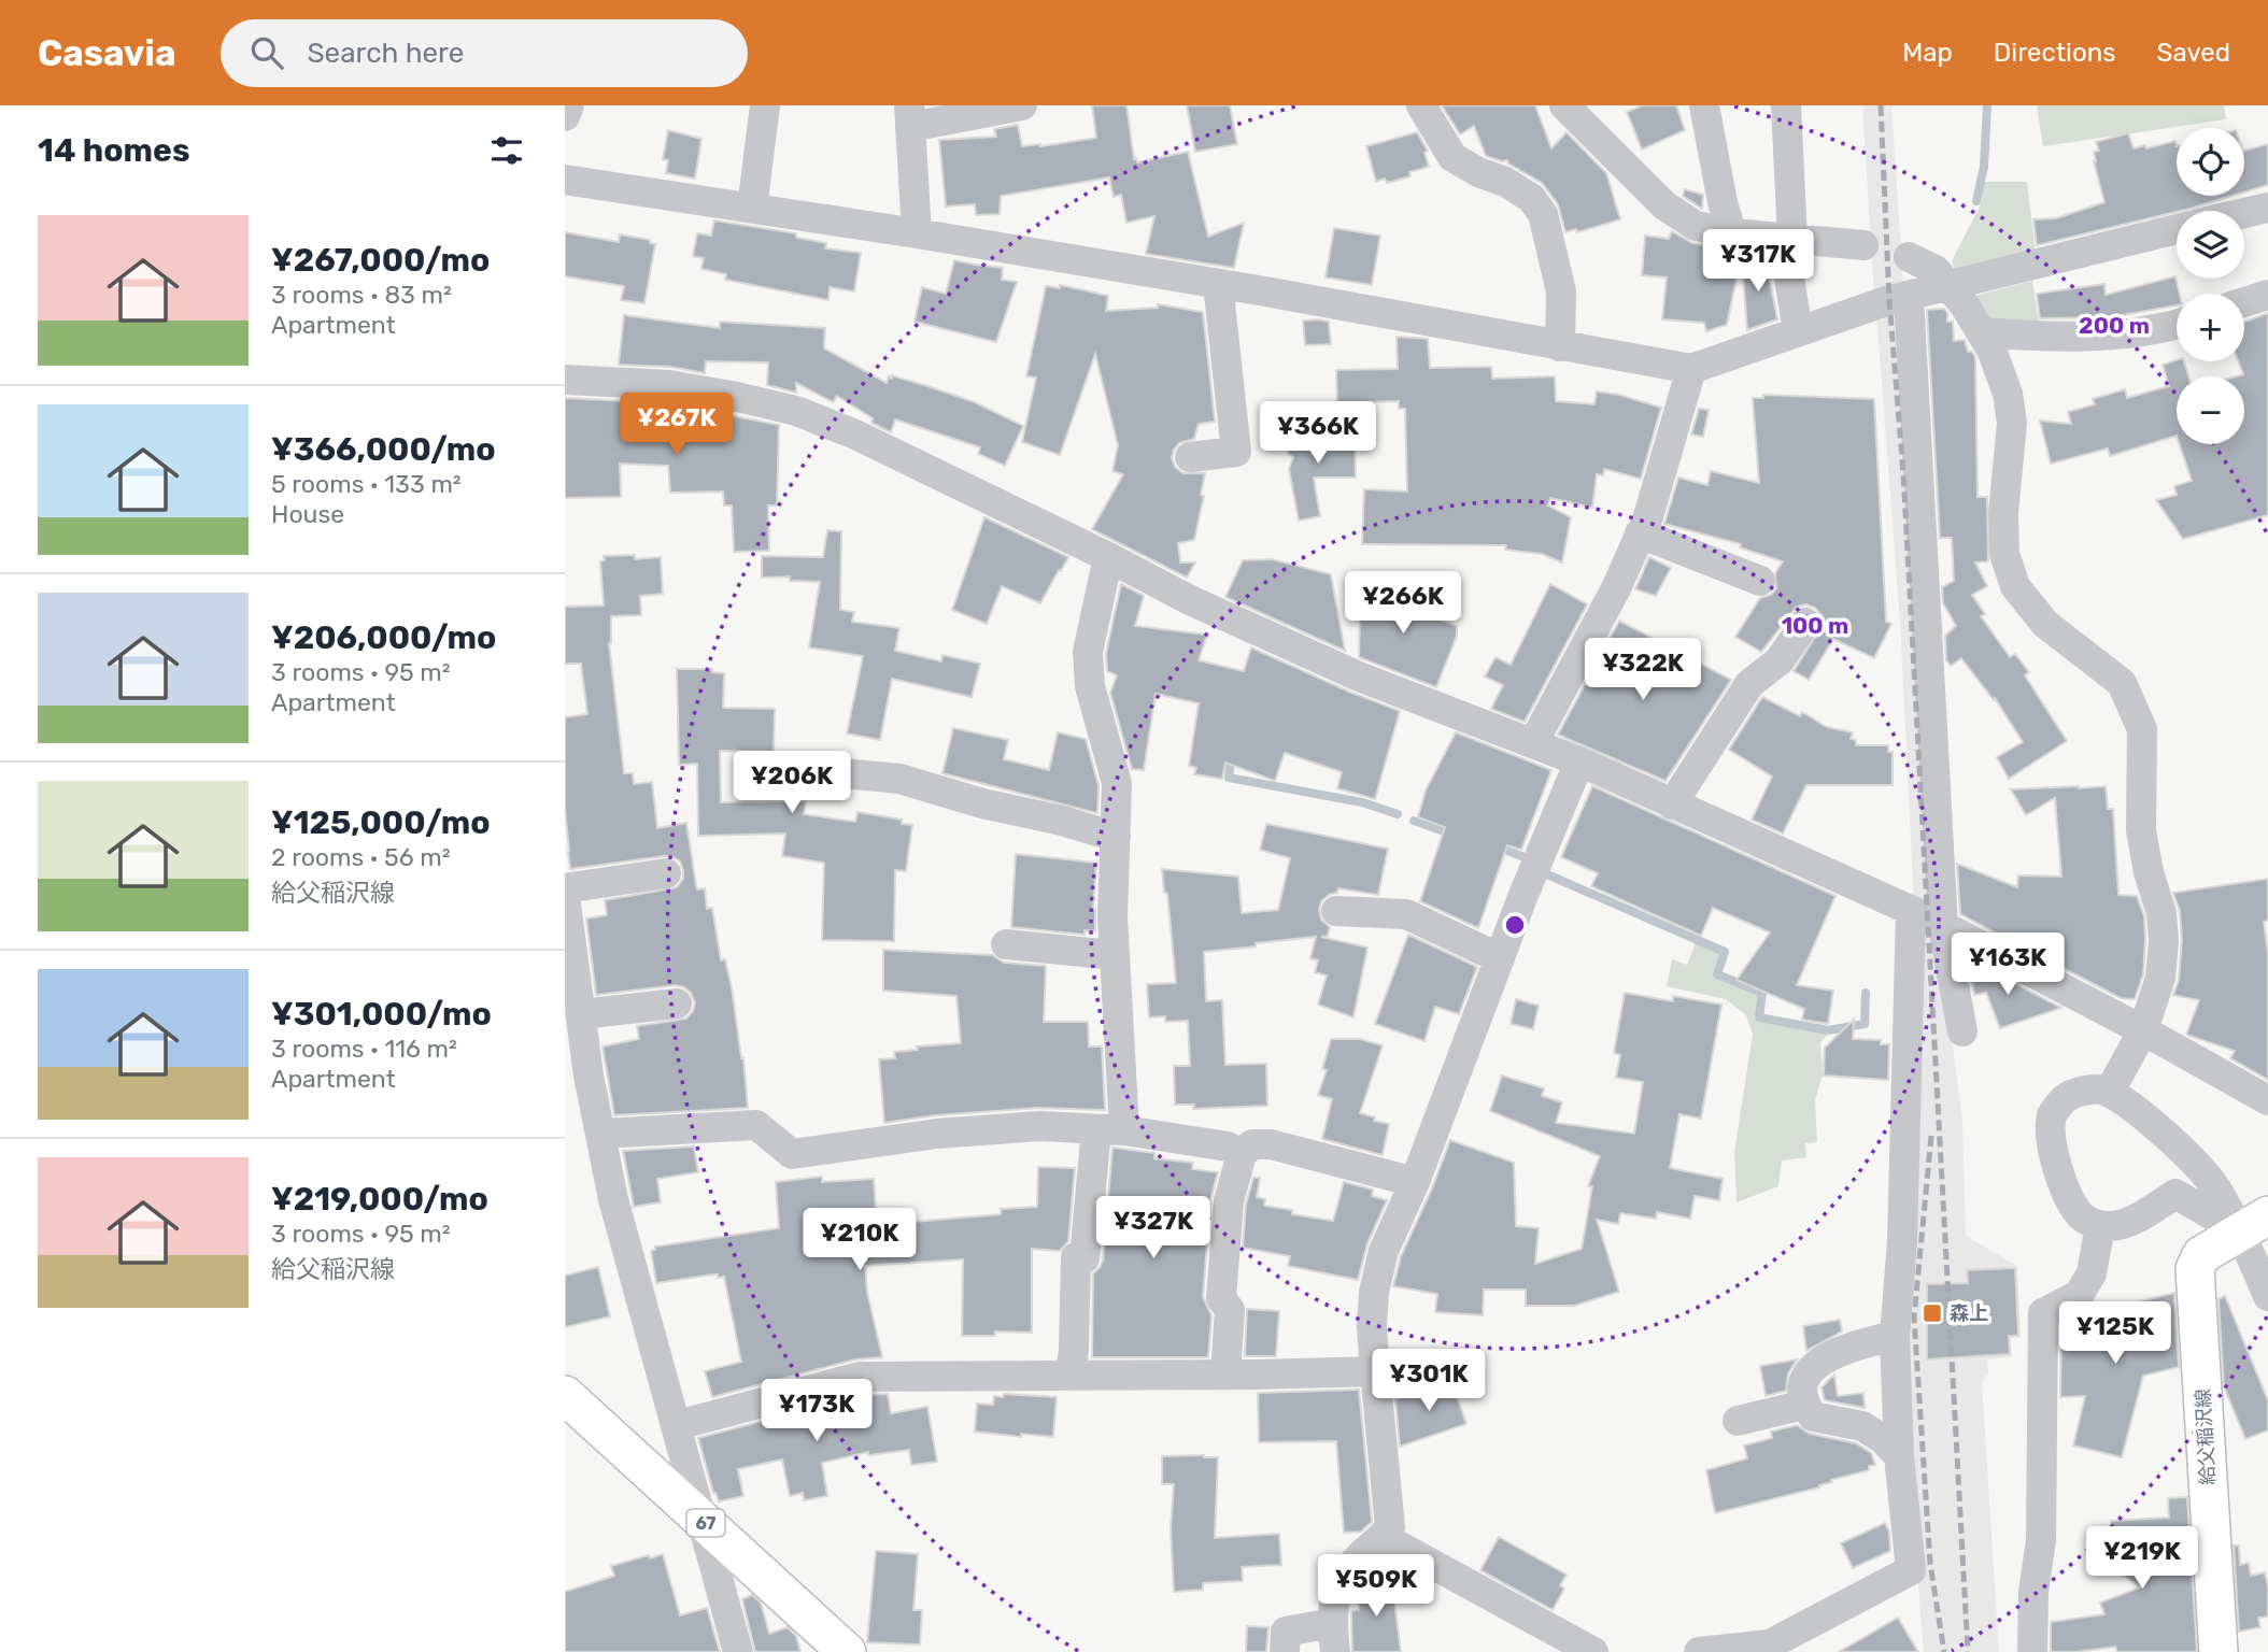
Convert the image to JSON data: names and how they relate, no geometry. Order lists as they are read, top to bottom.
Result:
{
  "streets": {
    "main road": ["給父稲沢線", "67"]
  },
  "places": {
    "transit": ["森上"]
  },
  "page": {
    "header": "Casavia",
    "search": "Search here",
    "nav": ["Map", "Directions", "Saved"],
    "heading": "14 homes",
    "map_buttons": ["+", "−"],
    "list": [
      {
        "name": "¥267,000/mo",
        "note": "3 rooms · 83 m² · Apartment"
      },
      {
        "name": "¥366,000/mo",
        "note": "5 rooms · 133 m² · House"
      },
      {
        "name": "¥206,000/mo",
        "note": "3 rooms · 95 m² · Apartment"
      },
      {
        "name": "¥125,000/mo",
        "note": "2 rooms · 56 m² · 給父稲沢線"
      },
      {
        "name": "¥301,000/mo",
        "note": "3 rooms · 116 m² · Apartment"
      },
      {
        "name": "¥219,000/mo",
        "note": "3 rooms · 95 m² · 給父稲沢線"
      }
    ],
    "price": [
      "¥317K",
      "¥267K",
      "¥366K",
      "¥266K",
      "¥322K",
      "¥206K",
      "¥163K",
      "¥327K",
      "¥210K",
      "¥125K",
      "¥301K",
      "¥173K",
      "¥219K",
      "¥509K"
    ]
  },
  "rings": ["200 m", "100 m"]
}
